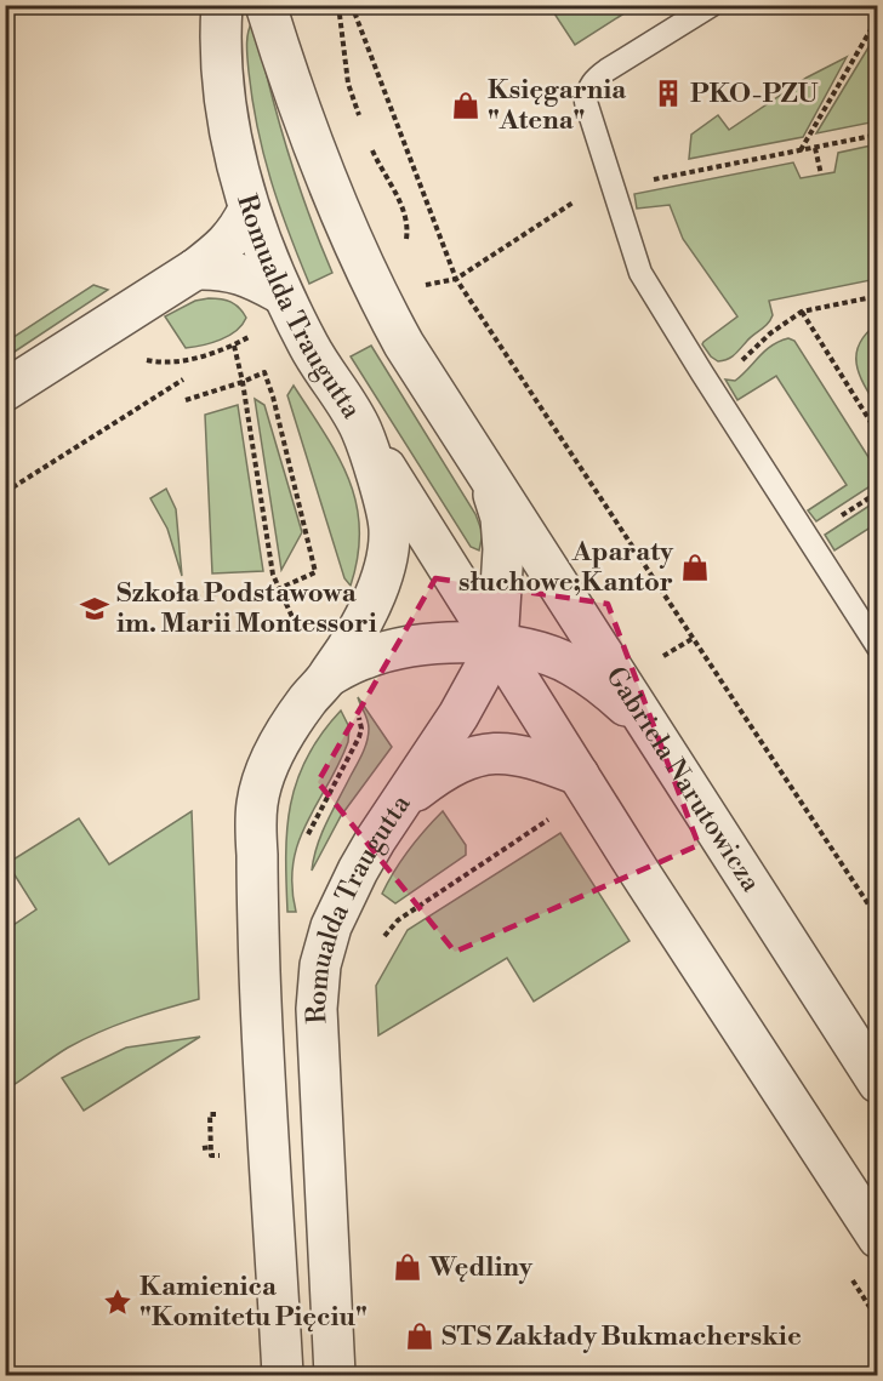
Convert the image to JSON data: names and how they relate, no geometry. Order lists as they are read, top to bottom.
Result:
{
  "streets": {
    "street": ["Romualda Traugutta", "Gabriela Narutowicza"]
  },
  "crossings": [
    ["Romualda Traugutta", "Gabriela Narutowicza"]
  ],
  "places": {
    "building": ["PKO-PZU"],
    "shop": [
      "Księgarnia \"Atena\"",
      "Aparaty słuchowe;Kantor",
      "Wędliny",
      "STS Zakłady Bukmacherskie"
    ],
    "school or university": ["Szkoła Podstawowa im. Marii Montessori"],
    "place": ["Kamienica \"Komitetu Pięciu\""]
  }
}
